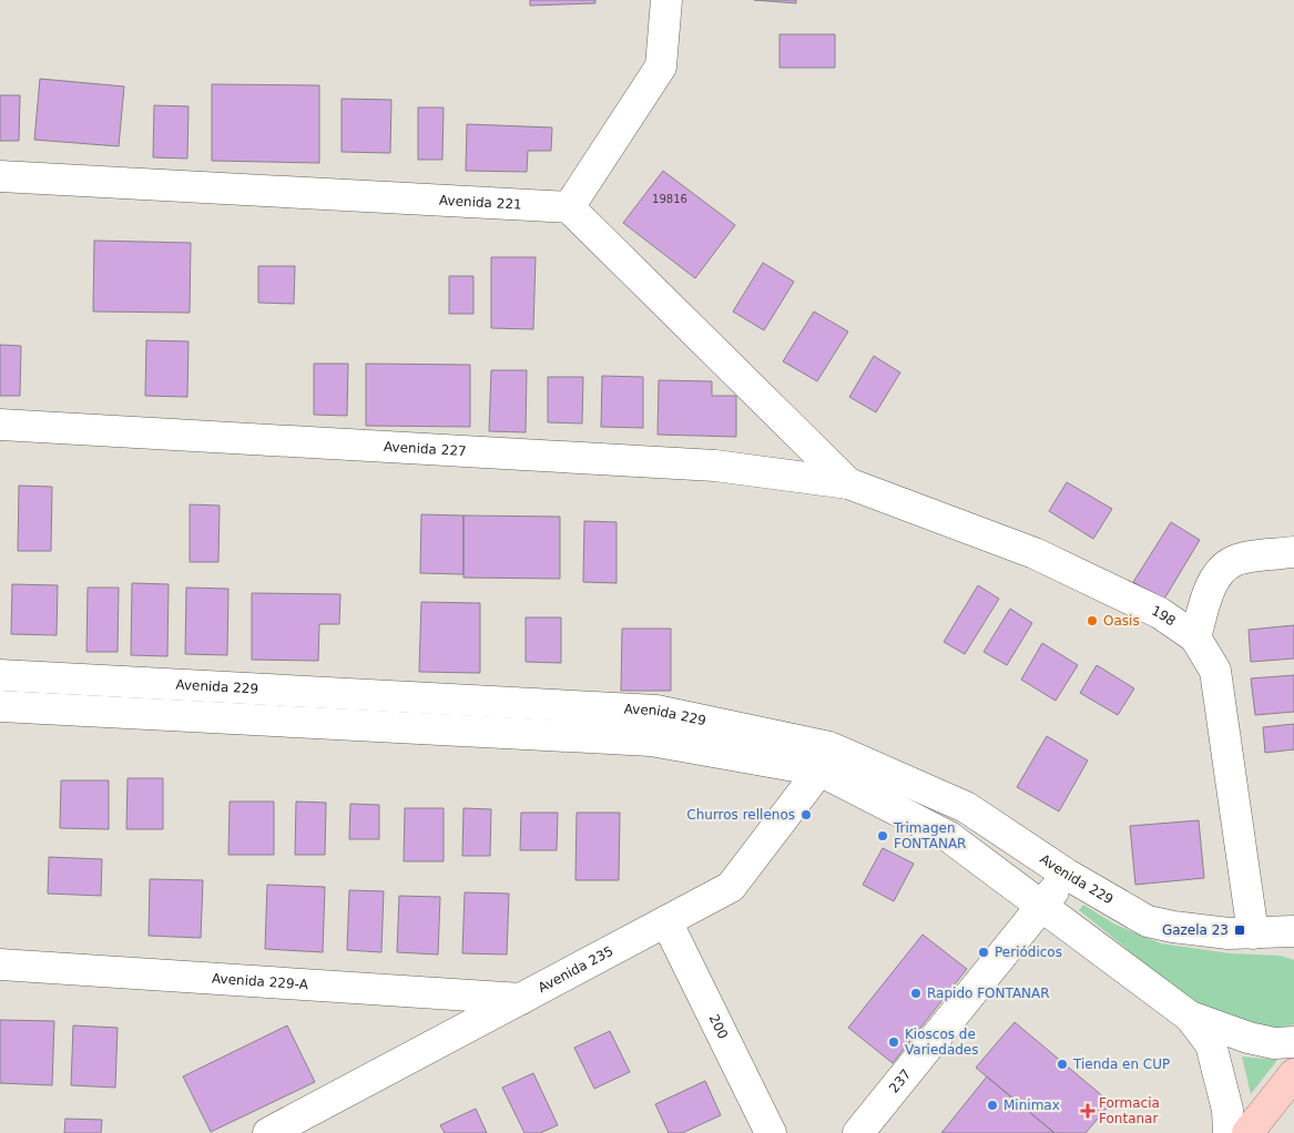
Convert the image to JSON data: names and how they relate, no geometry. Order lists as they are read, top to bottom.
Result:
{
  "streets": {
    "street": [
      "Avenida 221",
      "Avenida 227",
      "198",
      "Avenida 229",
      "Avenida 235",
      "Avenida 229-A",
      "200",
      "237"
    ]
  },
  "crossings": [
    ["Avenida 227", "198"],
    ["198", "Avenida 229"],
    ["Avenida 229", "Avenida 235"],
    ["Avenida 229", "237"],
    ["Avenida 235", "Avenida 229-A"],
    ["Avenida 235", "200"]
  ],
  "places": {
    "other": [
      "Oasis",
      "Churros rellenos",
      "Trimagen FONTANAR",
      "Periódicos",
      "Rapido FONTANAR",
      "Kioscos de Variedades",
      "Tienda en CUP",
      "Minimax"
    ],
    "transit": ["Gazela 23"],
    "health": ["Formacia Fontanar"]
  },
  "house_numbers": ["19816"]
}
